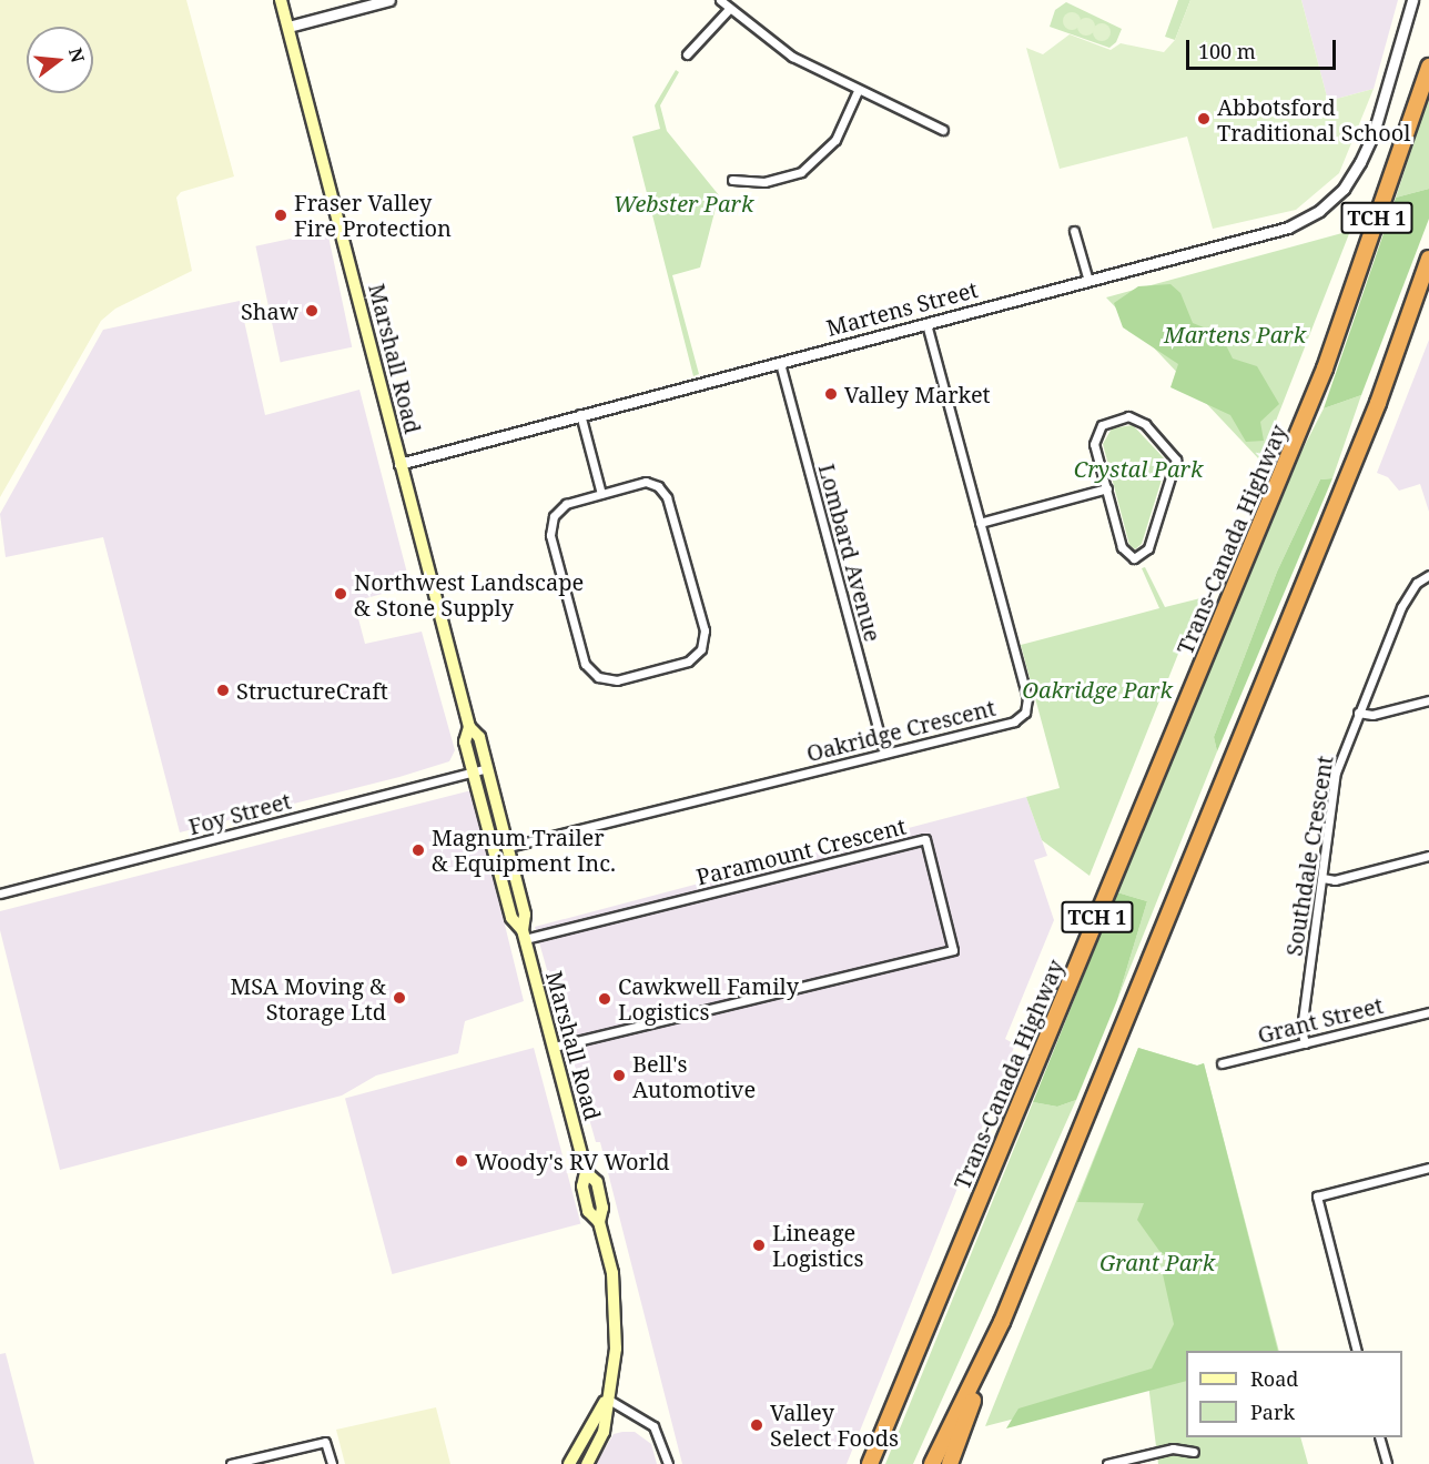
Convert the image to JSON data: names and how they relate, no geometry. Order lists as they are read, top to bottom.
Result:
{
  "streets": {
    "highway": ["TCH 1", "Trans-Canada Highway"],
    "main road": ["Marshall Road"],
    "street": [
      "Martens Street",
      "Lombard Avenue",
      "Oakridge Crescent",
      "Foy Street",
      "Paramount Crescent",
      "Southdale Crescent",
      "Grant Street"
    ]
  },
  "crossings": [
    ["Martens Street", "Marshall Road"],
    ["Martens Street", "Lombard Avenue"],
    ["Martens Street", "Oakridge Crescent"],
    ["Marshall Road", "Oakridge Crescent"],
    ["Marshall Road", "Foy Street"],
    ["Marshall Road", "Paramount Crescent"],
    ["Lombard Avenue", "Oakridge Crescent"],
    ["Southdale Crescent", "Grant Street"]
  ],
  "parks": [
    "Webster Park",
    "Martens Park",
    "Crystal Park",
    "Oakridge Park",
    "Grant Park"
  ],
  "places": [
    "Abbotsford Traditional School",
    "Fraser Valley Fire Protection",
    "Shaw",
    "Valley Market",
    "Northwest Landscape & Stone Supply",
    "StructureCraft",
    "Magnum Trailer & Equipment Inc.",
    "MSA Moving & Storage Ltd",
    "Cawkwell Family Logistics",
    "Bell's Automotive",
    "Woody's RV World",
    "Lineage Logistics",
    "Valley Select Foods"
  ],
  "legend": ["Road", "Park"],
  "scale_bar": "100 m",
  "north": "right"
}
